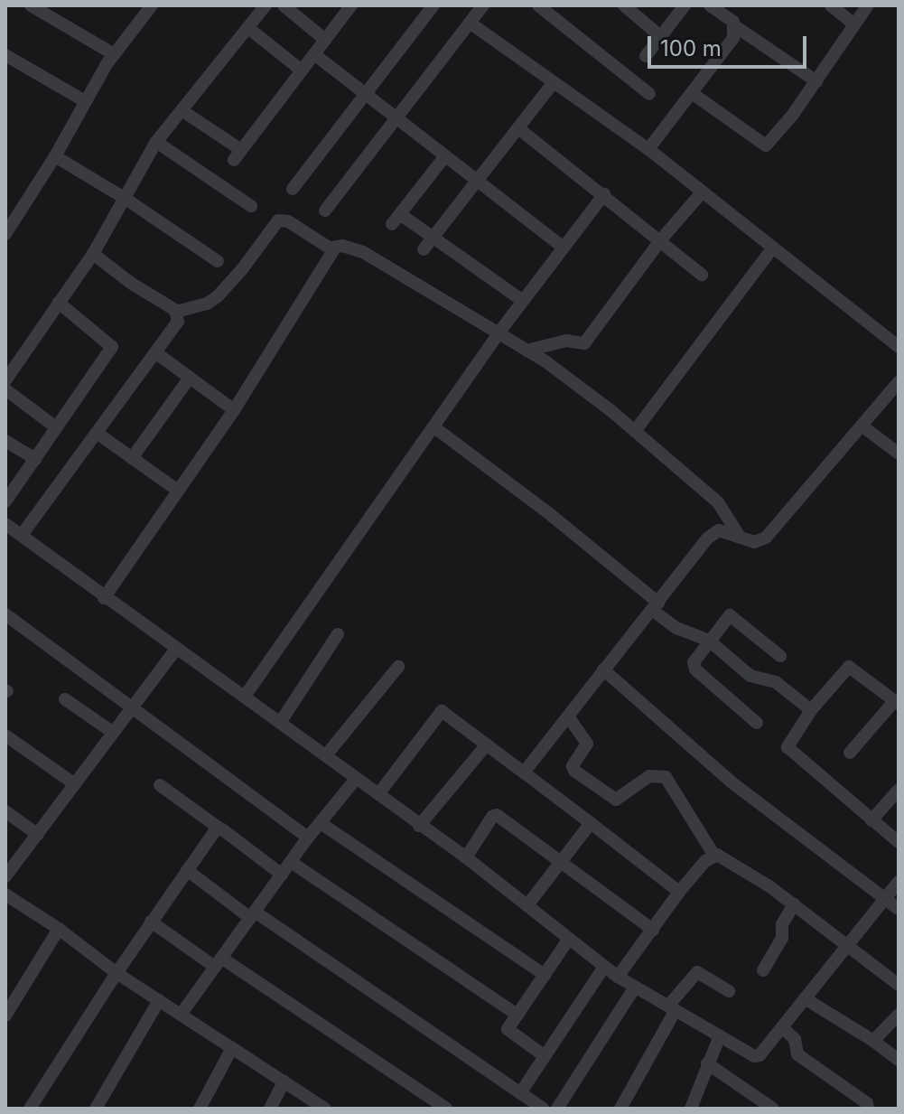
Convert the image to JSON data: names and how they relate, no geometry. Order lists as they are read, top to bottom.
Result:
{
  "scale_bar": "100 m"
}
